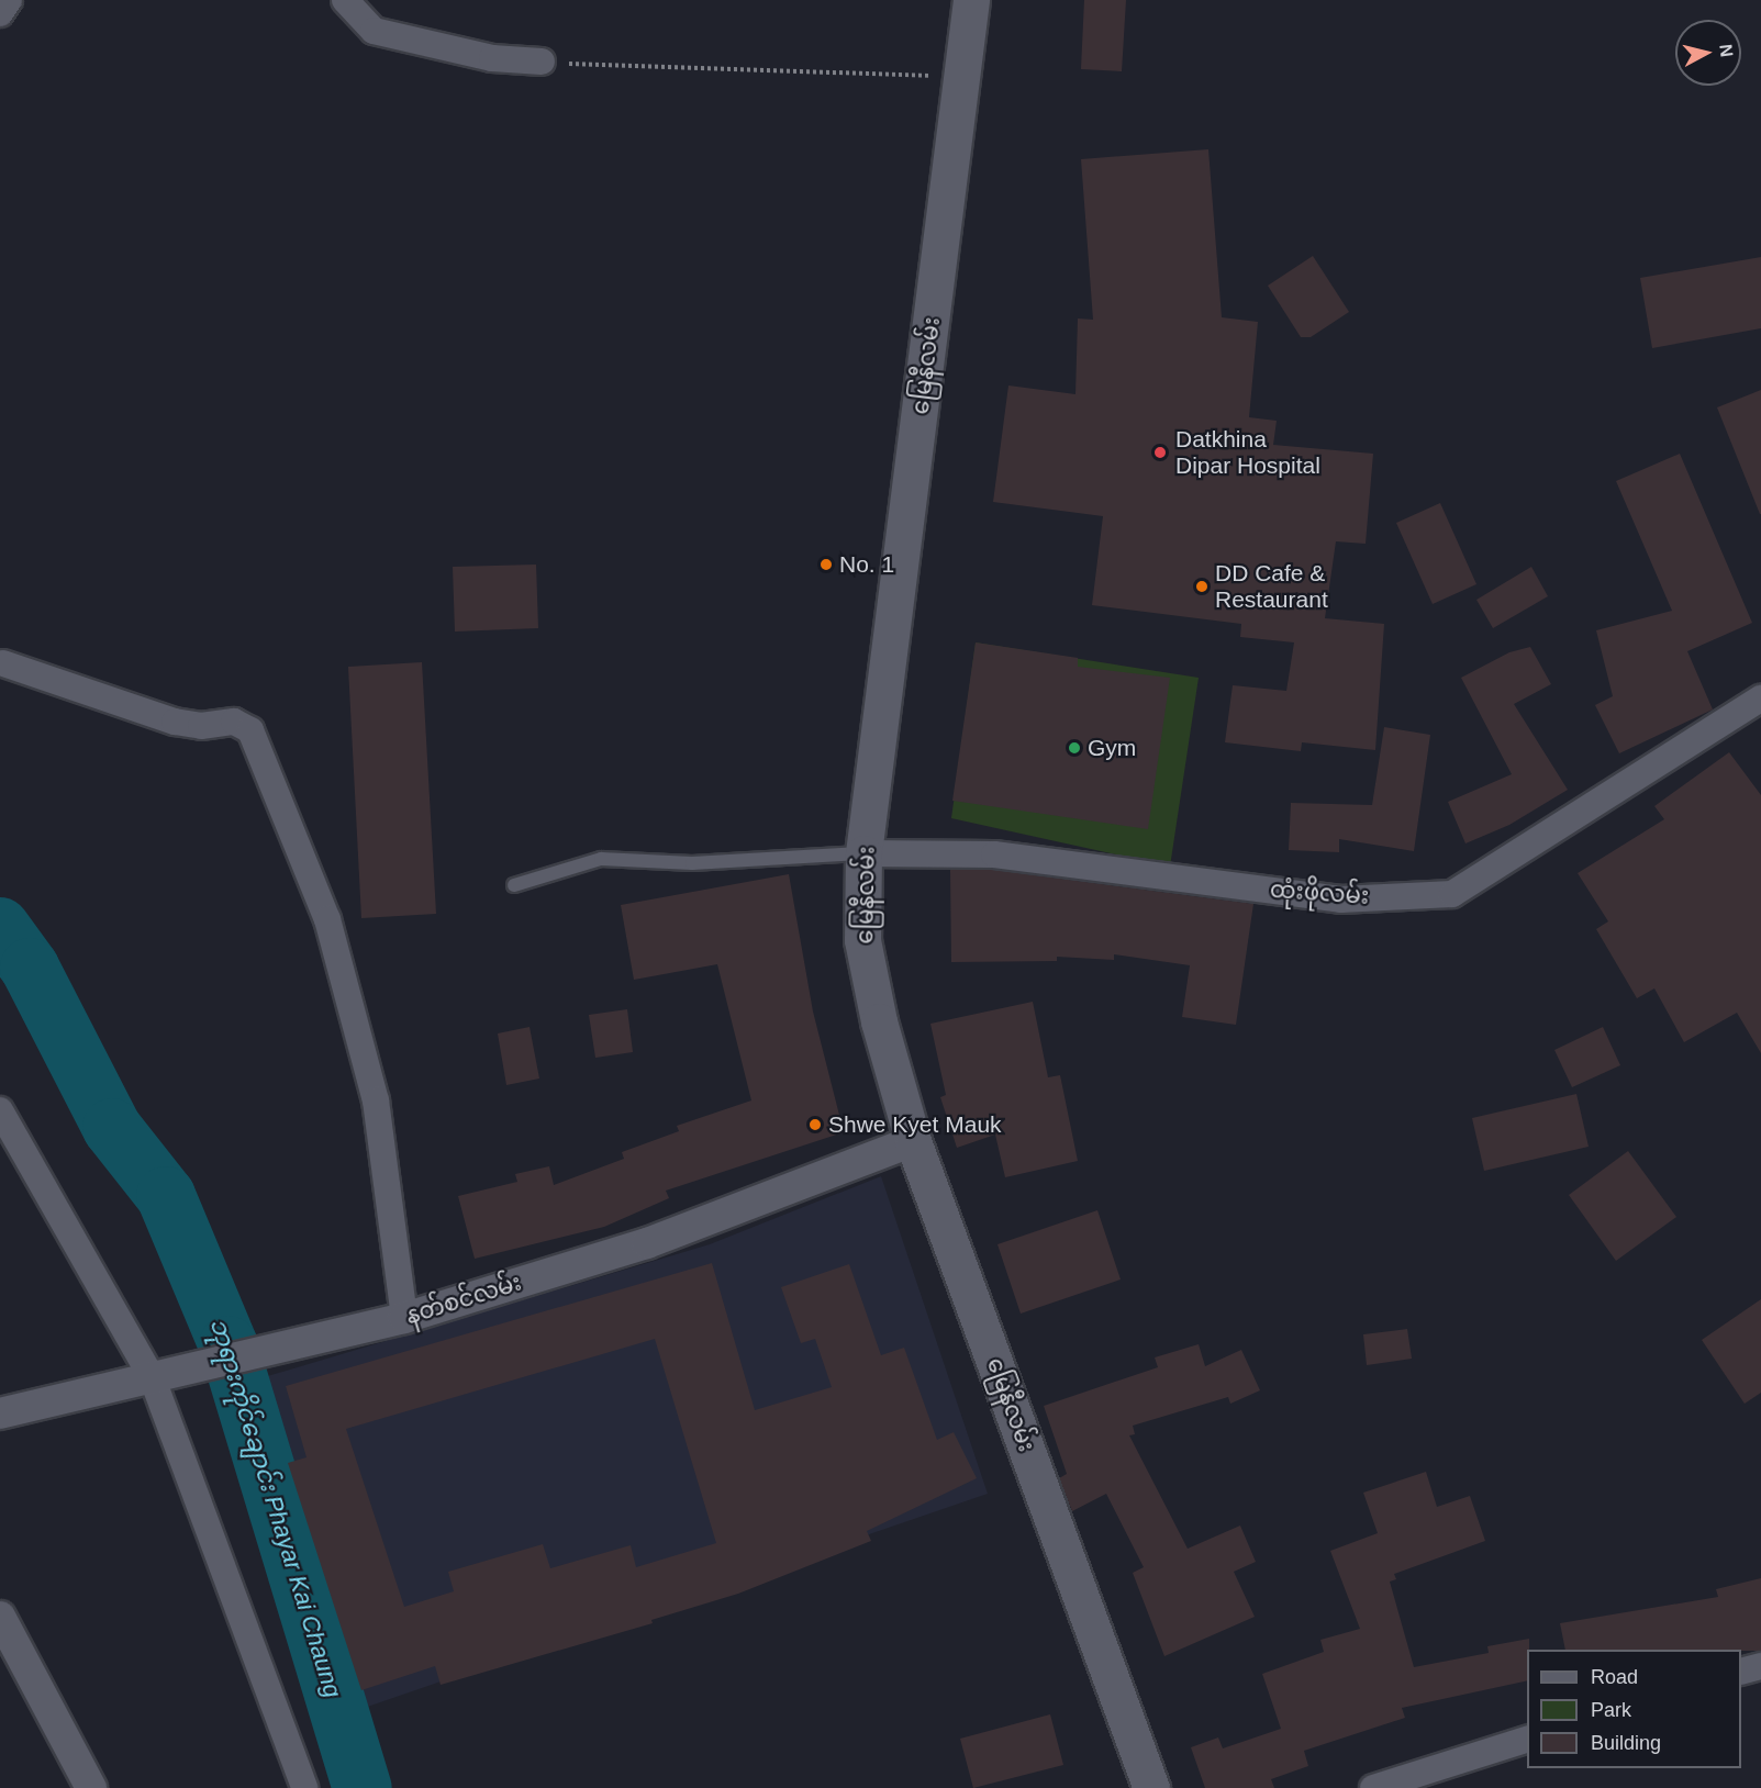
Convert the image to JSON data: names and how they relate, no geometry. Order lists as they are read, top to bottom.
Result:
{
  "streets": {
    "main road": ["မြေနီလမ်း"],
    "street": ["ထုံးဖိုလမ်း", "နတ်စင်လမ်း"]
  },
  "crossings": [
    ["မြေနီလမ်း", "ထုံးဖိုလမ်း"],
    ["မြေနီလမ်း", "နတ်စင်လမ်း"]
  ],
  "water": ["ဘုရားကိုင်ချောင်း Phayar Kai Chaung"],
  "places": [
    "Datkhina Dipar Hospital",
    "No. 1",
    "DD Cafe & Restaurant",
    "Gym",
    "Shwe Kyet Mauk"
  ],
  "legend": ["Road", "Park", "Building"],
  "north": "right"
}
